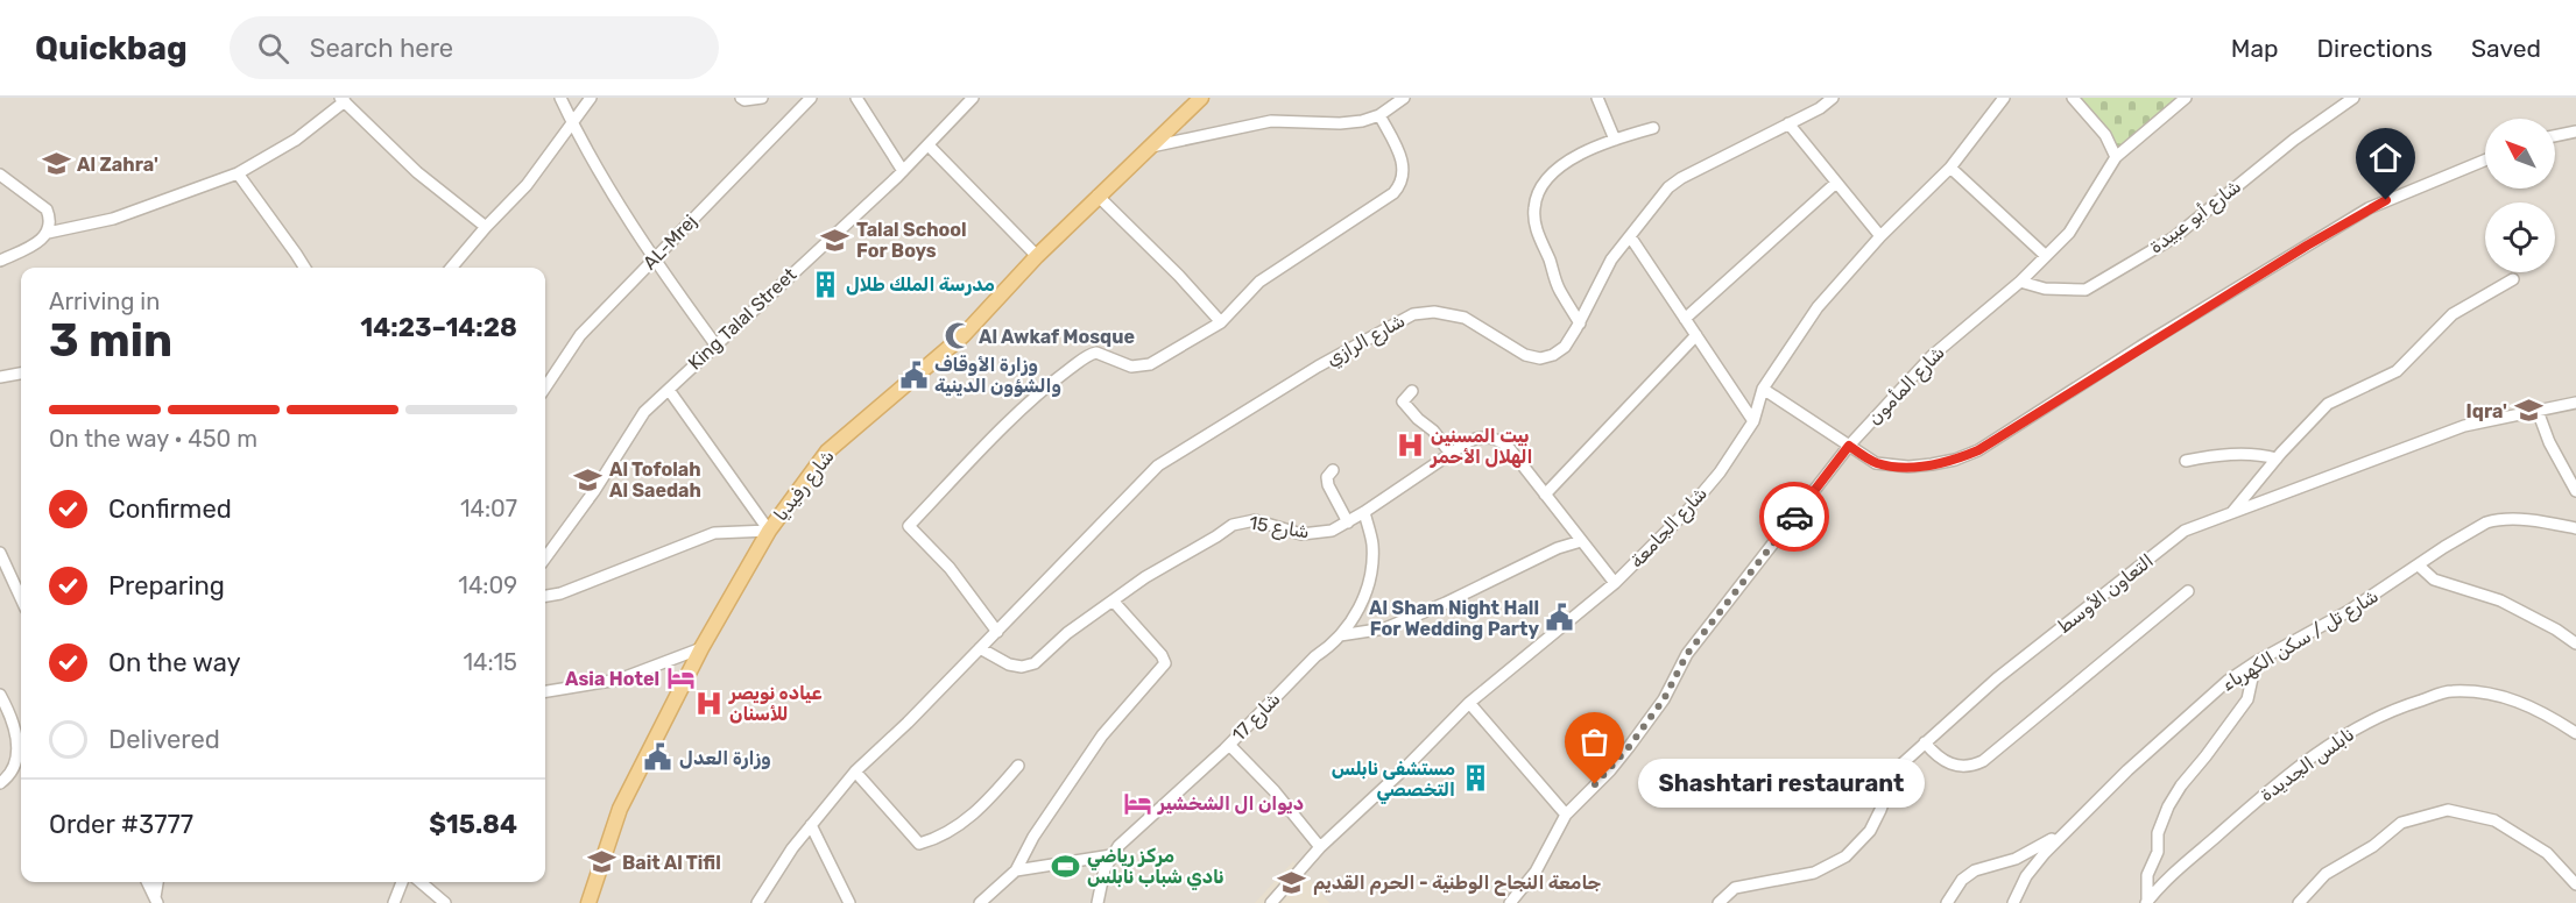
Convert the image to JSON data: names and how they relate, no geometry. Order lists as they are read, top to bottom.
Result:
{
  "streets": {
    "main road": ["شارع رفيديا"],
    "street": [
      "شارع أبو عبيدة",
      "AL-Mrej",
      "King Talal Street",
      "شارع الرازي",
      "شارع المأمون",
      "شارع 15",
      "شارع الجامعة",
      "التعاون الأوسط",
      "شارع تل / سكن الكهرباء",
      "شارع 17",
      "نابلس الجديدة"
    ]
  },
  "crossings": [
    ["شارع أبو عبيدة", "شارع المأمون"],
    ["شارع 15", "شارع الجامعة"],
    ["شارع 15", "شارع 17"]
  ],
  "places": {
    "school or university": [
      "Al Zahra'",
      "Talal School For Boys",
      "Iqra'",
      "Al Tofolah Al Saedah",
      "Bait Al Tifil",
      "جامعة النجاح الوطنية - الحرم القديم"
    ],
    "building": ["مدرسة الملك طلال", "مستشفى نابلس التخصصي"],
    "mosque": ["Al Awkaf Mosque"],
    "public building": ["وزارة الأوقاف والشؤون الدينية", "Al Sham Night Hall For Wedding Party", "وزارة العدل"],
    "hospital": ["بيت المسنين الهلال الأحمر", "عياده نويصر للأسنان"],
    "hotel": ["Asia Hotel", "ديوان ال الشخشير"],
    "other": ["Shashtari restaurant"],
    "sports": ["مركز رياضي نادي شباب نابلس"]
  },
  "north": "top left",
  "page": {
    "header": "Quickbag",
    "search": "Search here",
    "nav": ["Map", "Directions", "Saved"],
    "heading": ["3 min", "Arriving in", "14:23–14:28"],
    "panel": ["Order #3777", "$15.84"],
    "bar": "On the way · 450 m",
    "list": [
      ["Confirmed", "14:07"],
      ["Preparing", "14:09"],
      ["On the way", "14:15"],
      "Delivered"
    ],
    "bubble": "Shashtari restaurant"
  }
}
